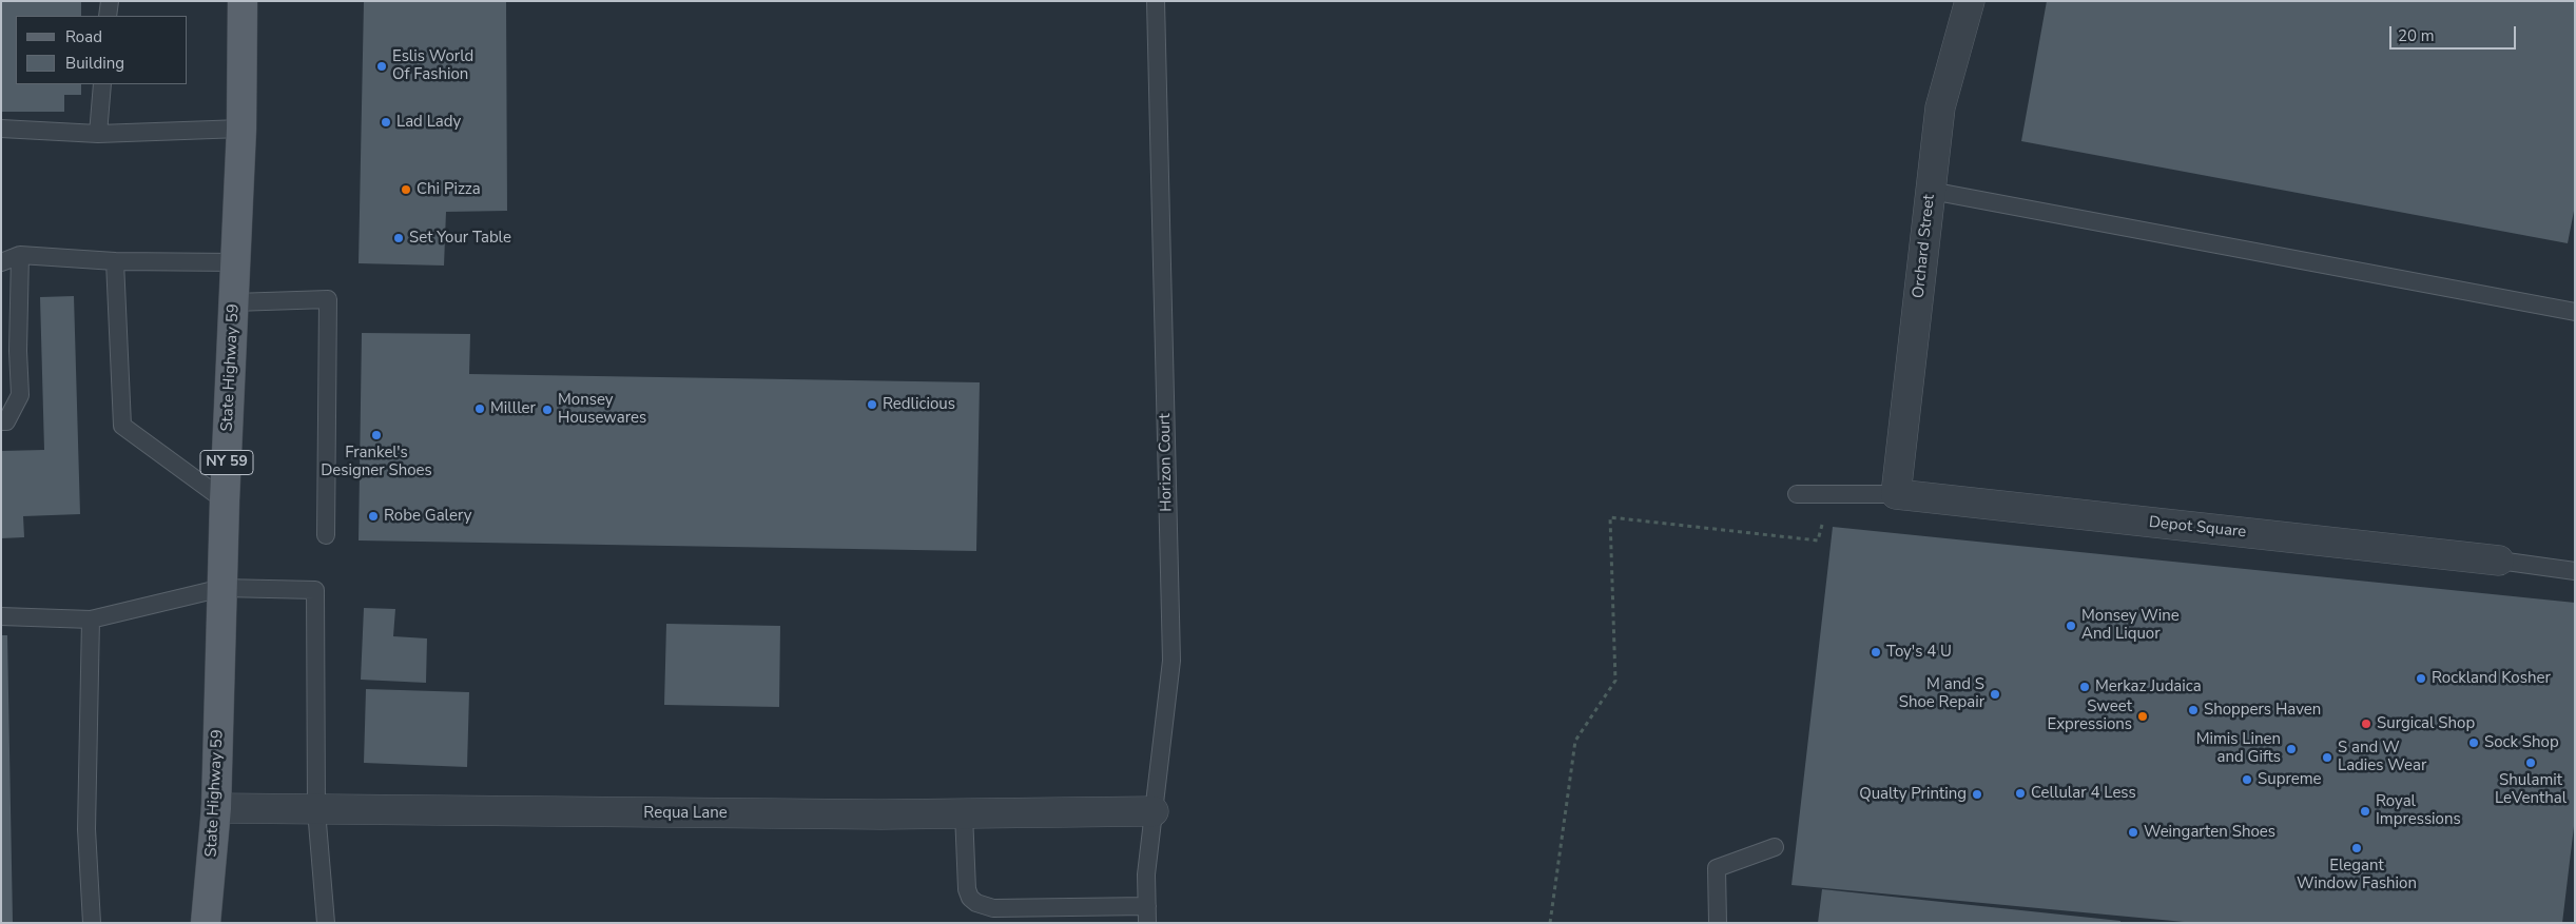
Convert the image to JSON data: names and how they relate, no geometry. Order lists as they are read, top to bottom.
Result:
{
  "streets": {
    "main road": ["State Highway 59", "NY 59"],
    "street": ["Orchard Street", "Depot Square", "Requa Lane"],
    "lane": ["Horizon Court"]
  },
  "crossings": [
    ["Orchard Street", "Depot Square"],
    ["State Highway 59", "Requa Lane"],
    ["Horizon Court", "Requa Lane"]
  ],
  "places": [
    "Eslis World Of Fashion",
    "Lad Lady",
    "Chi Pizza",
    "Set Your Table",
    "Redlicious",
    "Milller",
    "Monsey Housewares",
    "Frankel's Designer Shoes",
    "Robe Galery",
    "Monsey Wine And Liquor",
    "Toy's 4 U",
    "Rockland Kosher",
    "Merkaz Judaica",
    "M and S Shoe Repair",
    "Shoppers Haven",
    "Sweet Expressions",
    "Surgical Shop",
    "Sock Shop",
    "Mimis Linen and Gifts",
    "S and W Ladies Wear",
    "Shulamit LeVenthal",
    "Supreme",
    "Cellular 4 Less",
    "Qualty Printing",
    "Royal Impressions",
    "Weingarten Shoes",
    "Elegant Window Fashion"
  ],
  "legend": ["Road", "Building"],
  "scale_bar": "20 m"
}
